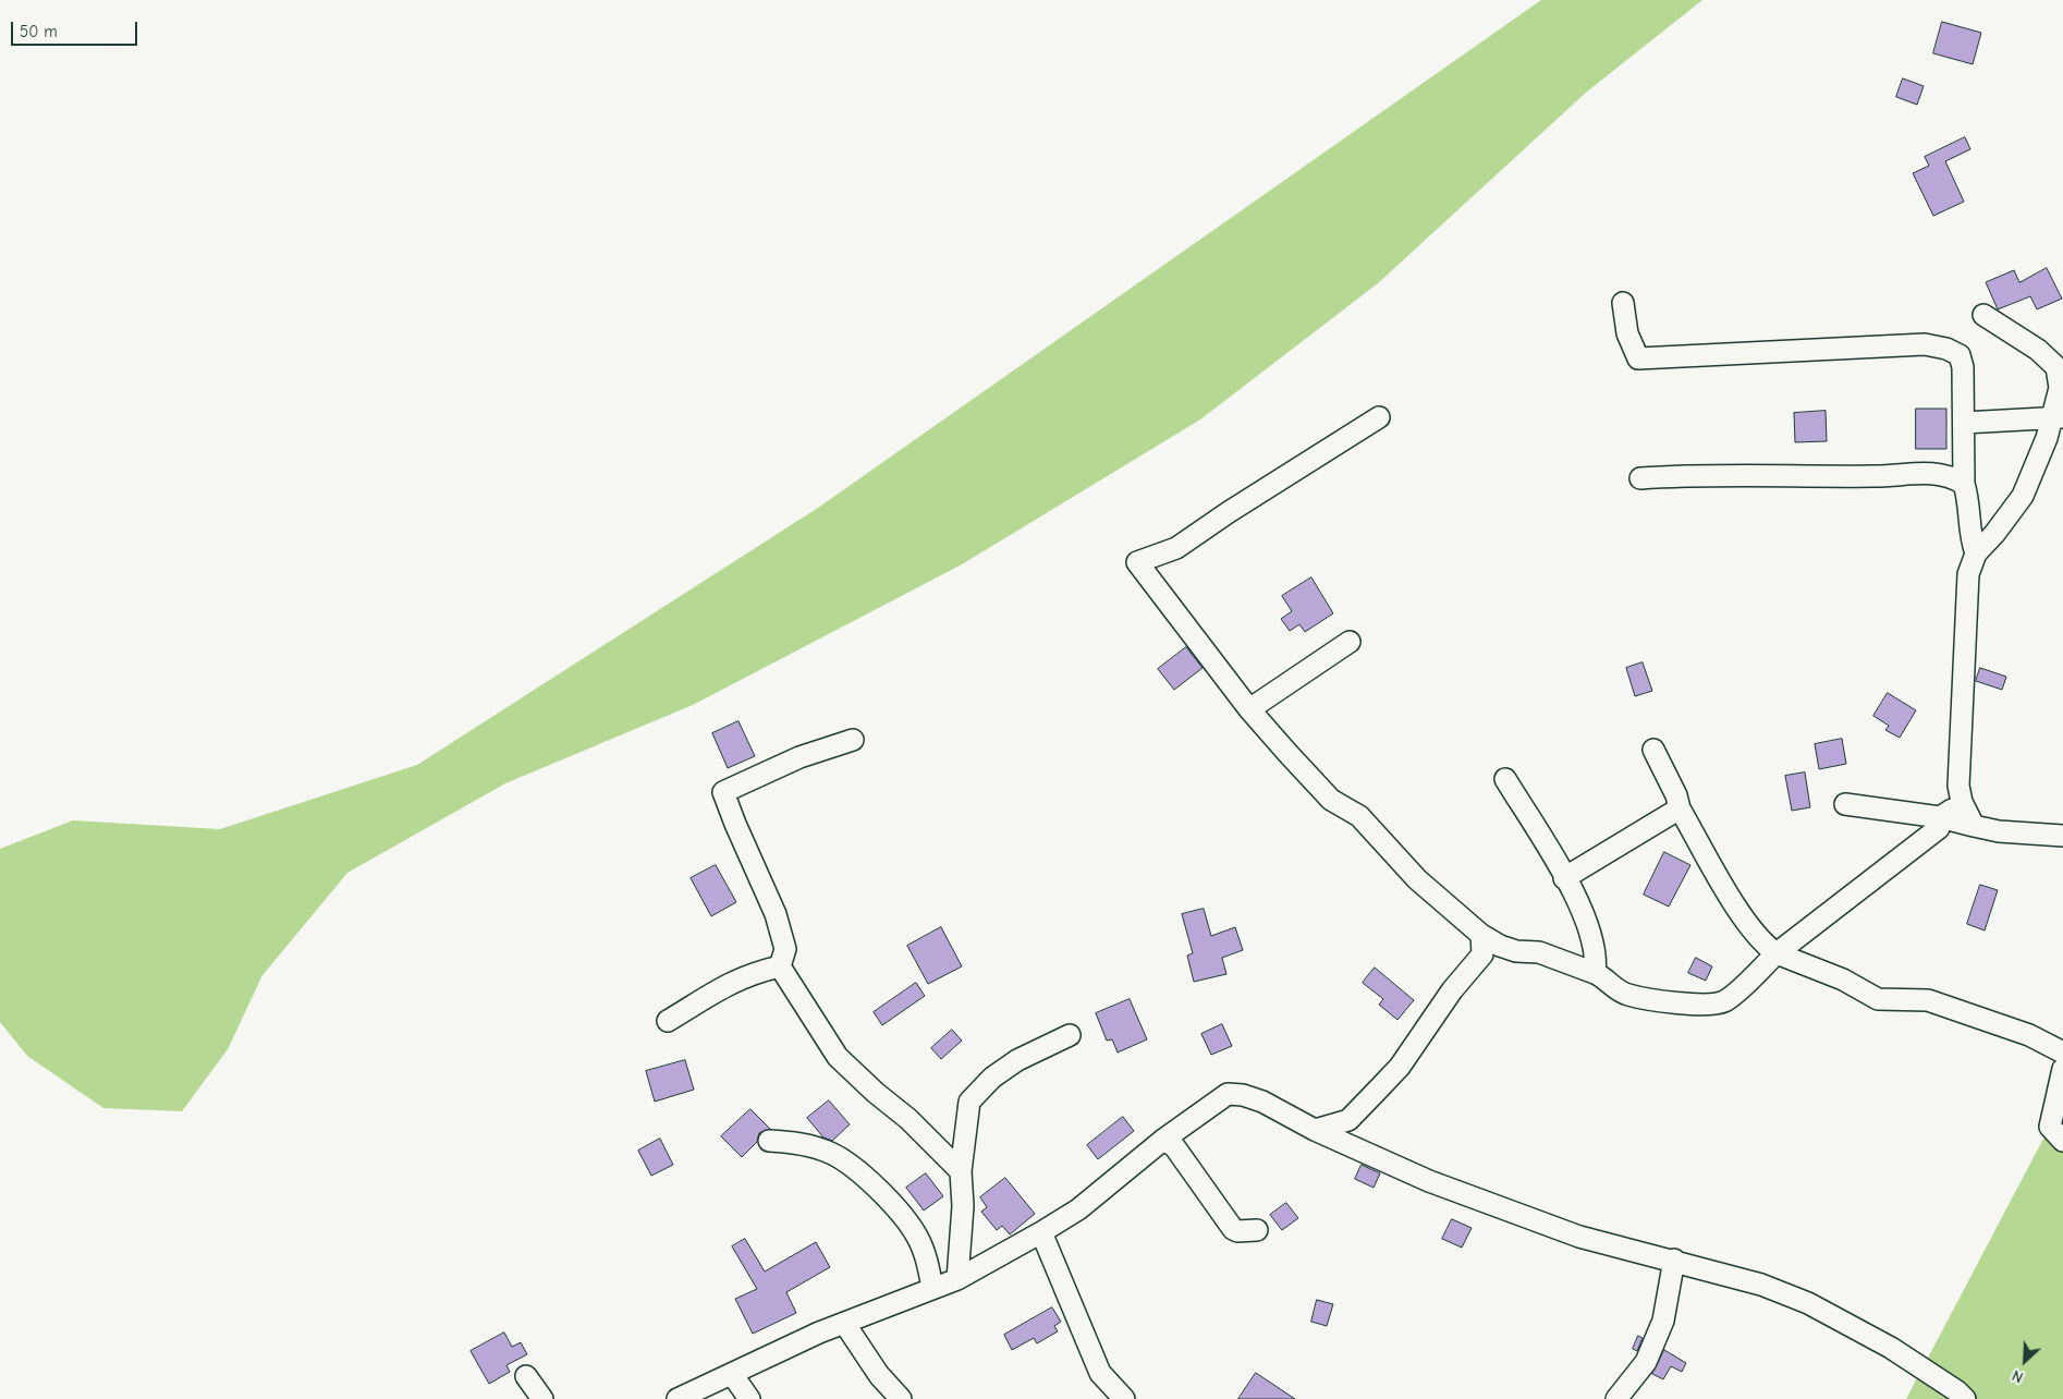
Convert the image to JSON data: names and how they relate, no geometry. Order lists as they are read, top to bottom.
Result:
{
  "scale_bar": "50 m",
  "north": "bottom left"
}
